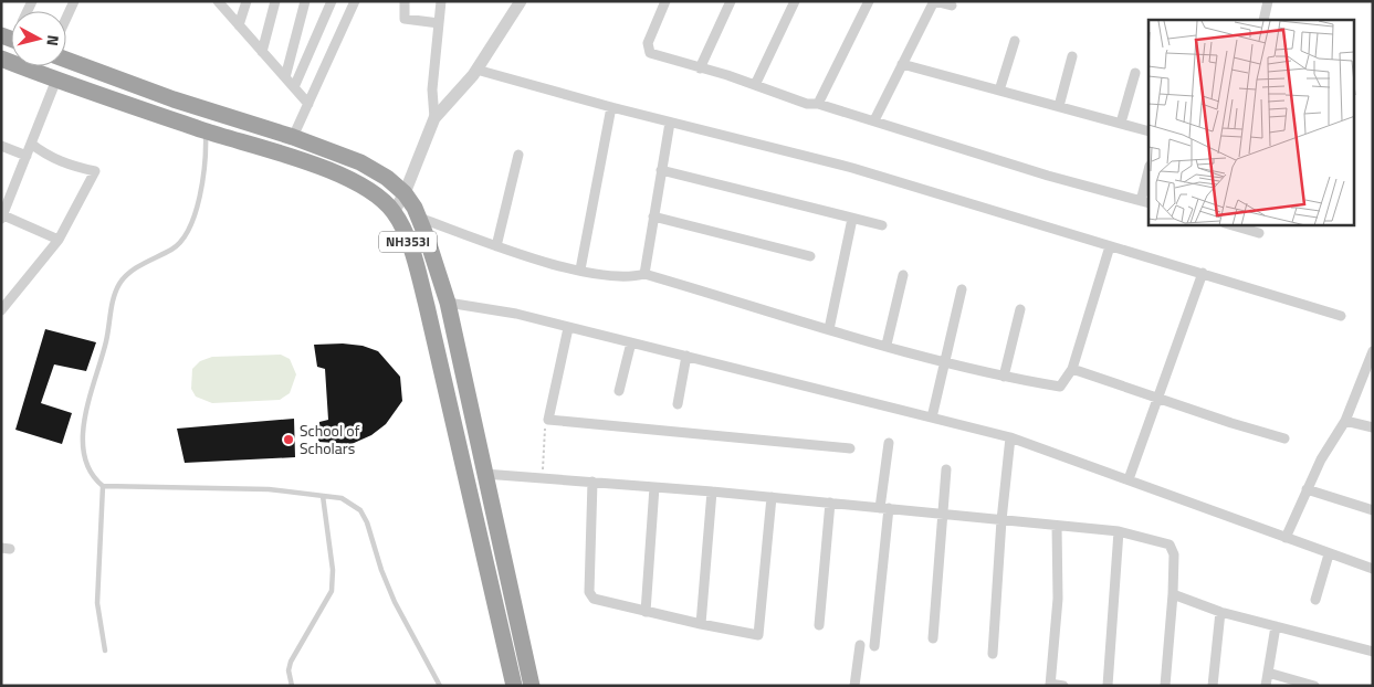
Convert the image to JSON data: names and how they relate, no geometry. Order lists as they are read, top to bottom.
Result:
{
  "streets": {
    "highway": ["NH353I"]
  },
  "places": ["School of Scholars"],
  "north": "right"
}
